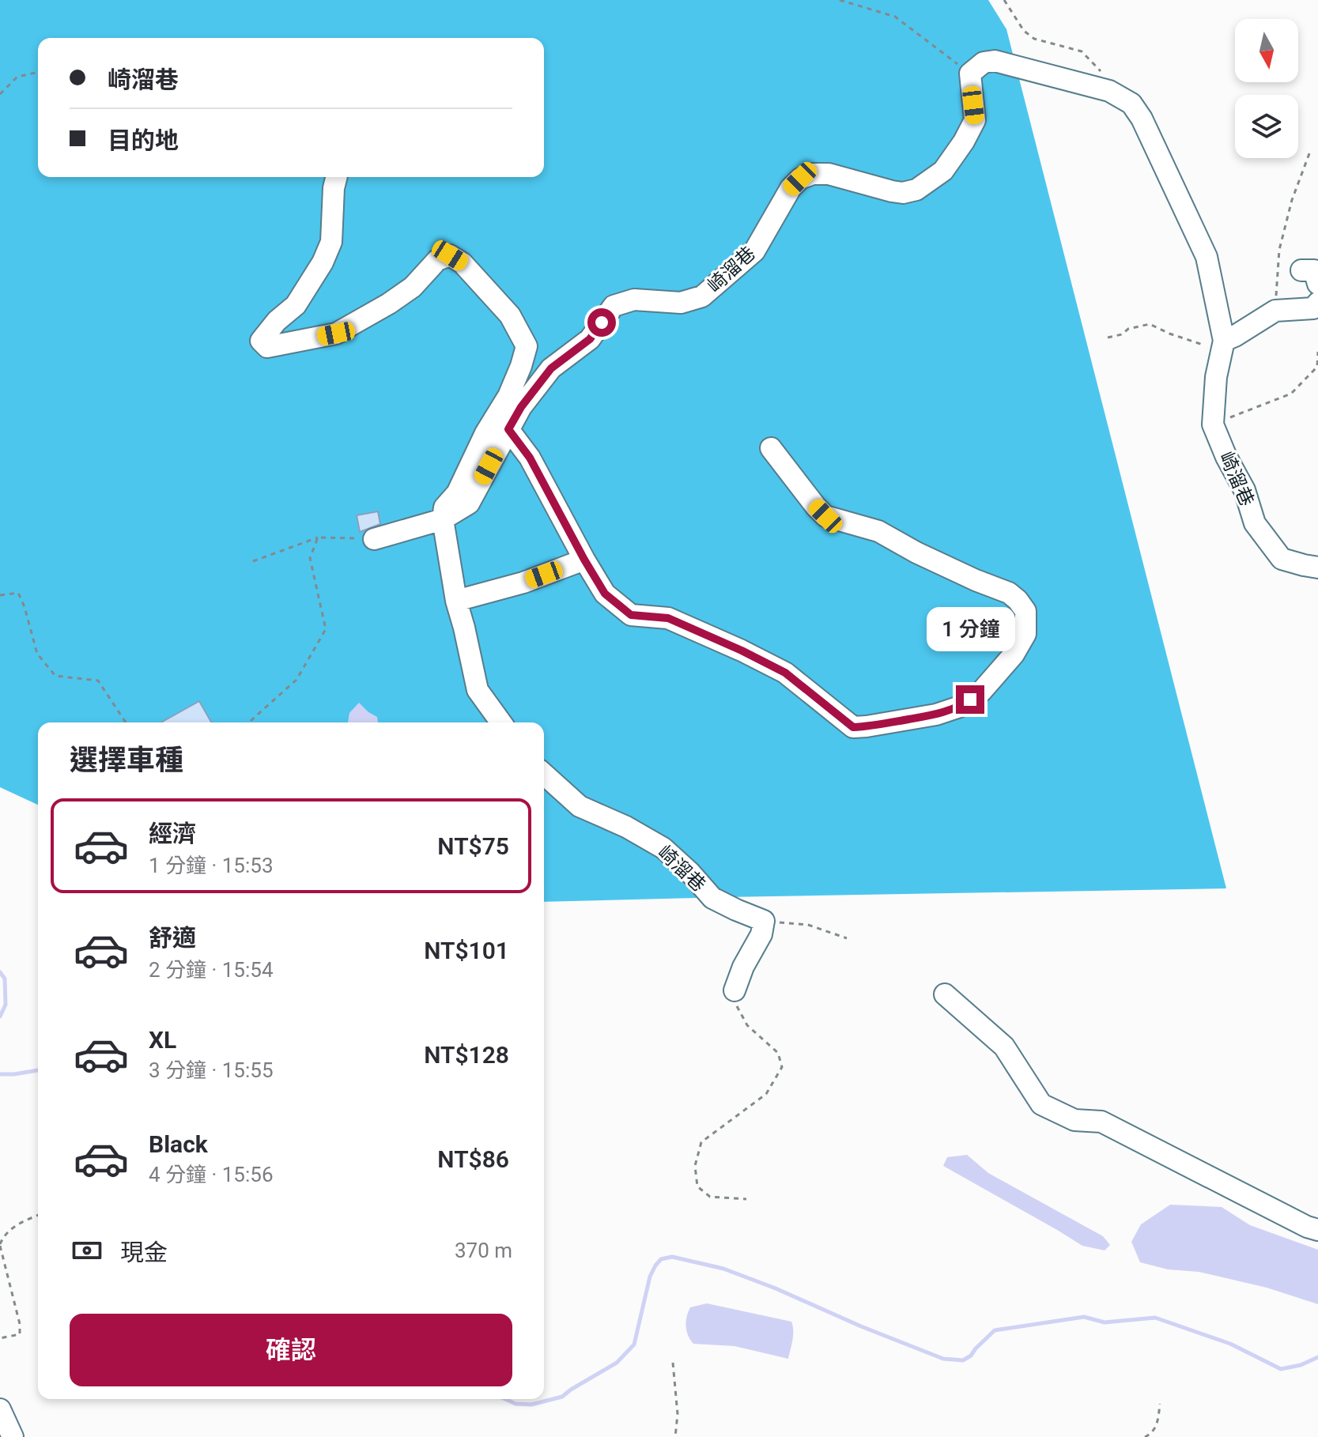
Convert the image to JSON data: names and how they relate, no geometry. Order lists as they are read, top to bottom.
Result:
{
  "streets": {
    "street": ["崎溜巷"]
  },
  "north": "bottom",
  "page": {
    "banner": ["崎溜巷", "目的地"],
    "bubble": "1 分鐘",
    "heading": "選擇車種",
    "list": [
      {
        "name": "經濟",
        "note": "1 分鐘 · 15:53",
        "value": "NT$75"
      },
      {
        "name": "舒適",
        "note": "2 分鐘 · 15:54",
        "value": "NT$101"
      },
      {
        "name": "XL",
        "note": "3 分鐘 · 15:55",
        "value": "NT$128"
      },
      {
        "name": "Black",
        "note": "4 分鐘 · 15:56",
        "value": "NT$86"
      }
    ],
    "pay": ["現金", "370 m"],
    "buttons": "確認"
  }
}
